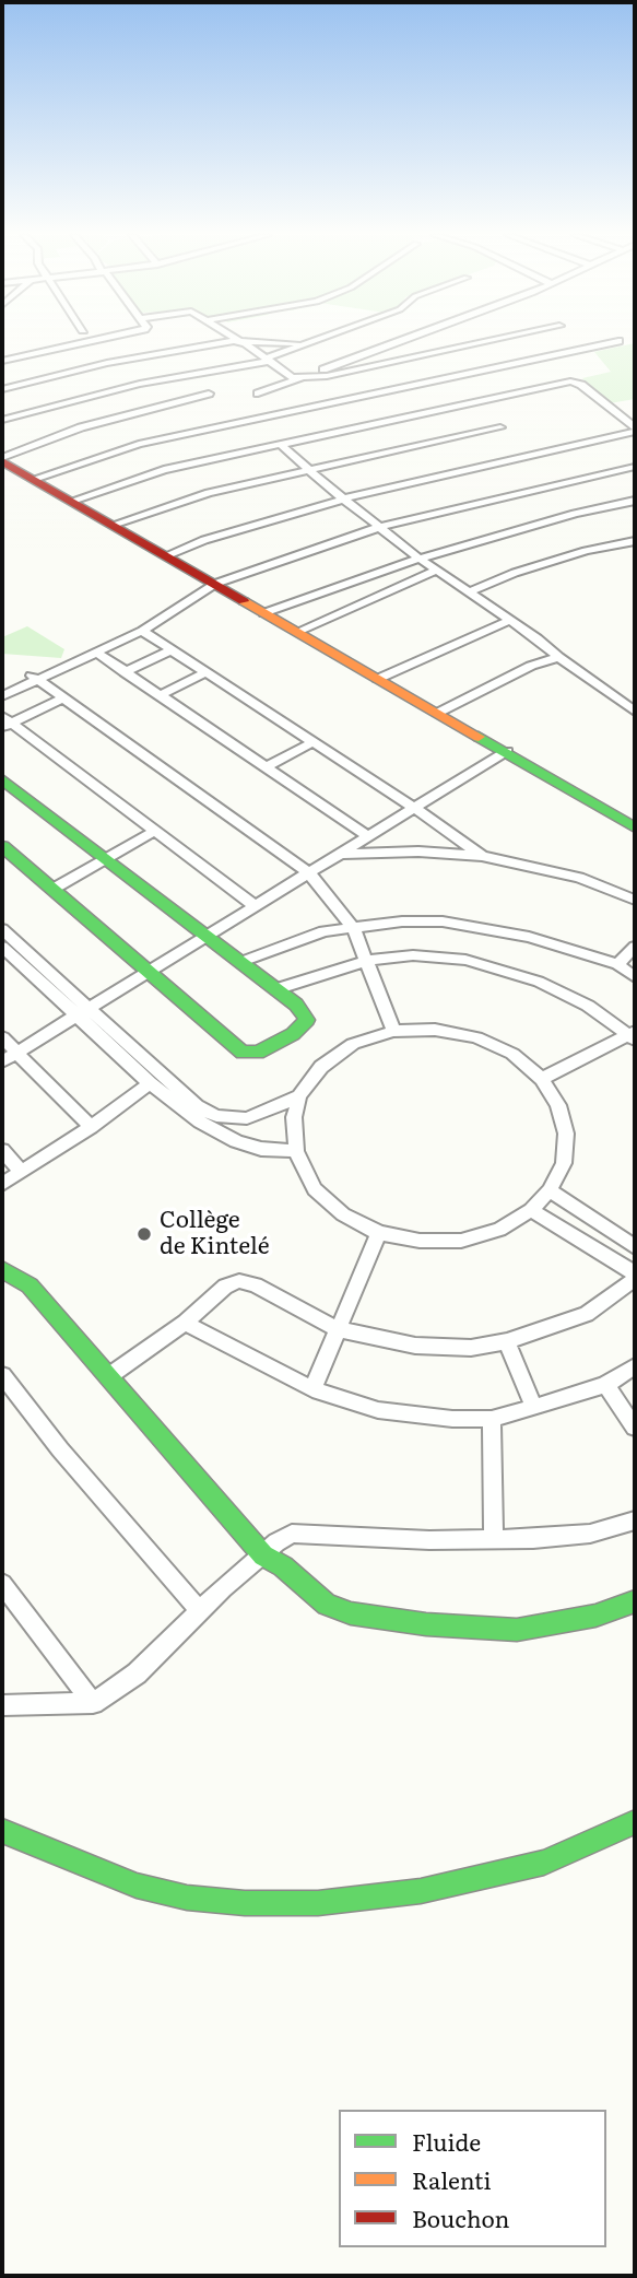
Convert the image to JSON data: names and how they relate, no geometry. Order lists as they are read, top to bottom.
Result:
{
  "places": ["Collège de Kintelé"],
  "legend": ["Fluide", "Ralenti", "Bouchon"]
}
